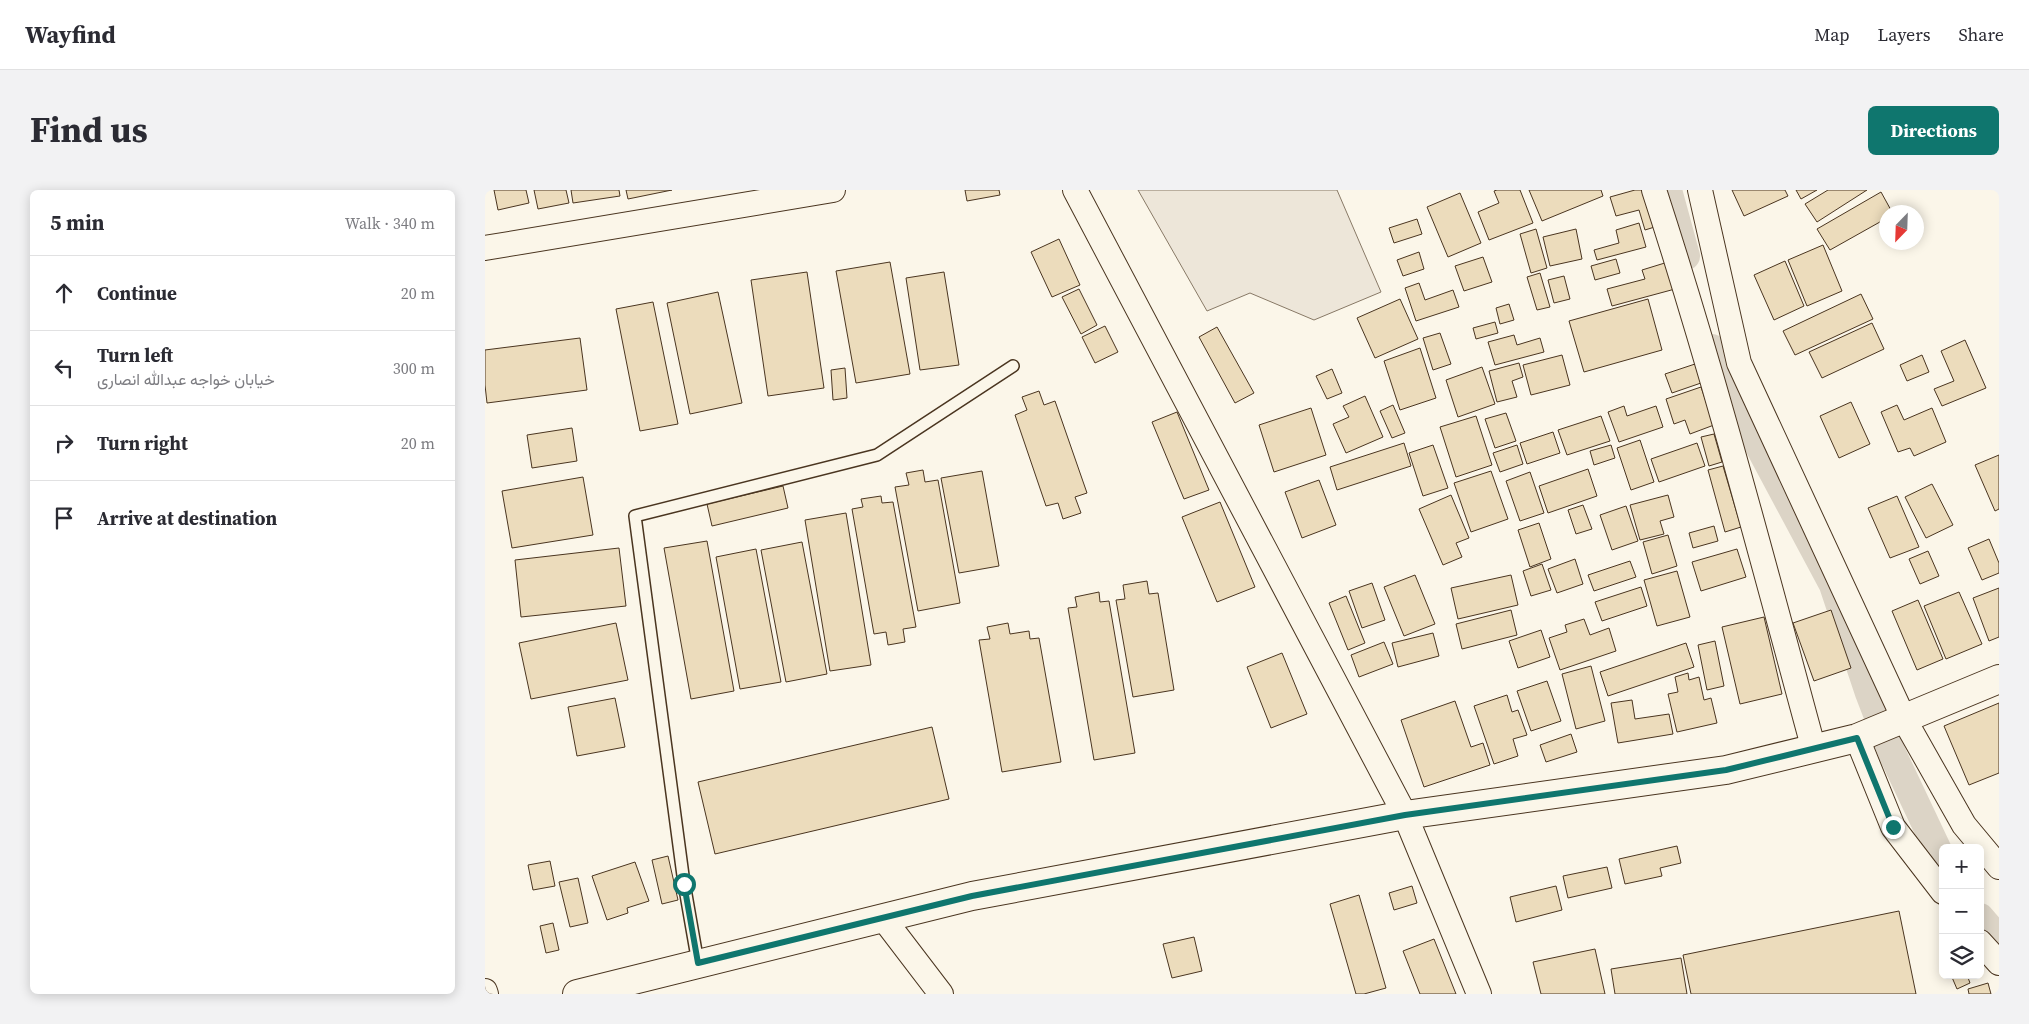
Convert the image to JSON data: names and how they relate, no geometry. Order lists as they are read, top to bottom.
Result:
{
  "north": "bottom left",
  "page": {
    "header": "Wayfind",
    "nav": ["Map", "Layers", "Share"],
    "title": "Find us",
    "buttons": "Directions",
    "heading": ["5 min", "Walk · 340 m"],
    "list": [
      ["Continue", "20 m"],
      ["Turn left", "خیابان خواجه عبدالله انصاری", "300 m"],
      ["Turn right", "20 m"],
      "Arrive at destination"
    ],
    "map_buttons": ["+", "−"]
  }
}
